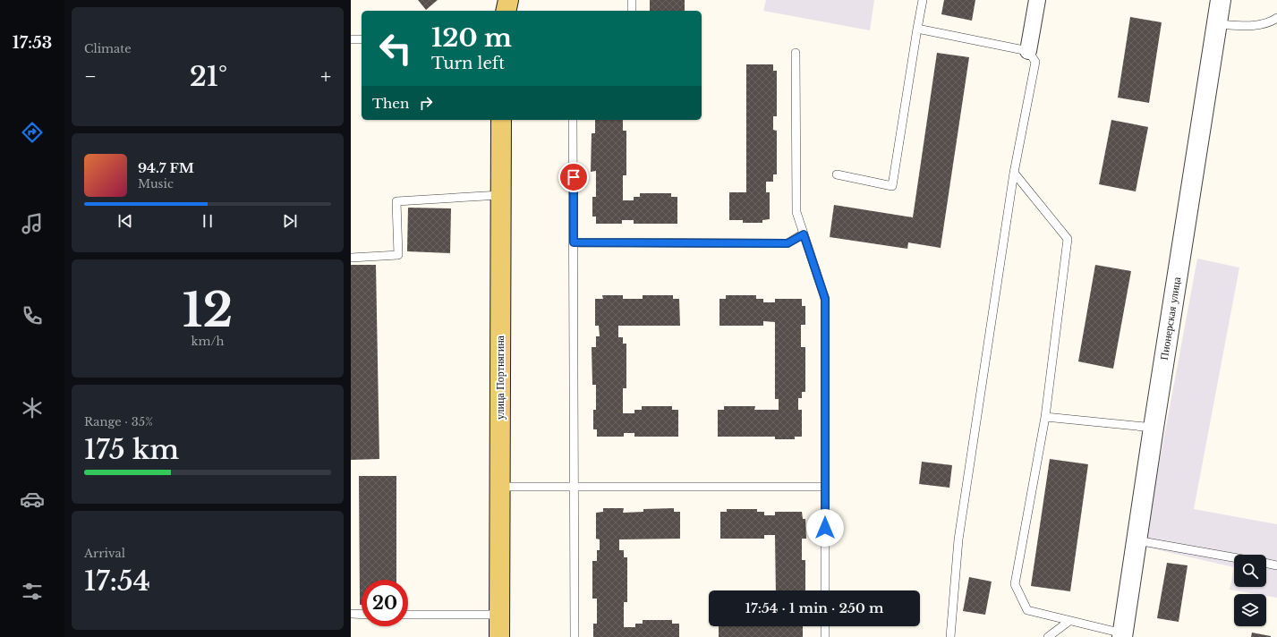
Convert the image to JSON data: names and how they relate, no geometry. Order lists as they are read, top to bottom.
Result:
{
  "streets": {
    "main road": ["улица Портнягина"],
    "street": ["Пионерская улица"]
  },
  "page": {
    "tabs": "17:53",
    "tile": [
      "Climate",
      ["12", "km/h"],
      ["Range · 35%", "175 km"],
      ["Arrival", "17:54"]
    ],
    "turn": ["120 m", "Turn left"],
    "heat": ["−", "21°", "+"],
    "then": "Then",
    "song": ["94.7 FM", "Music"],
    "limit": "20",
    "trip": "17:54 · 1 min · 250 m"
  }
}
